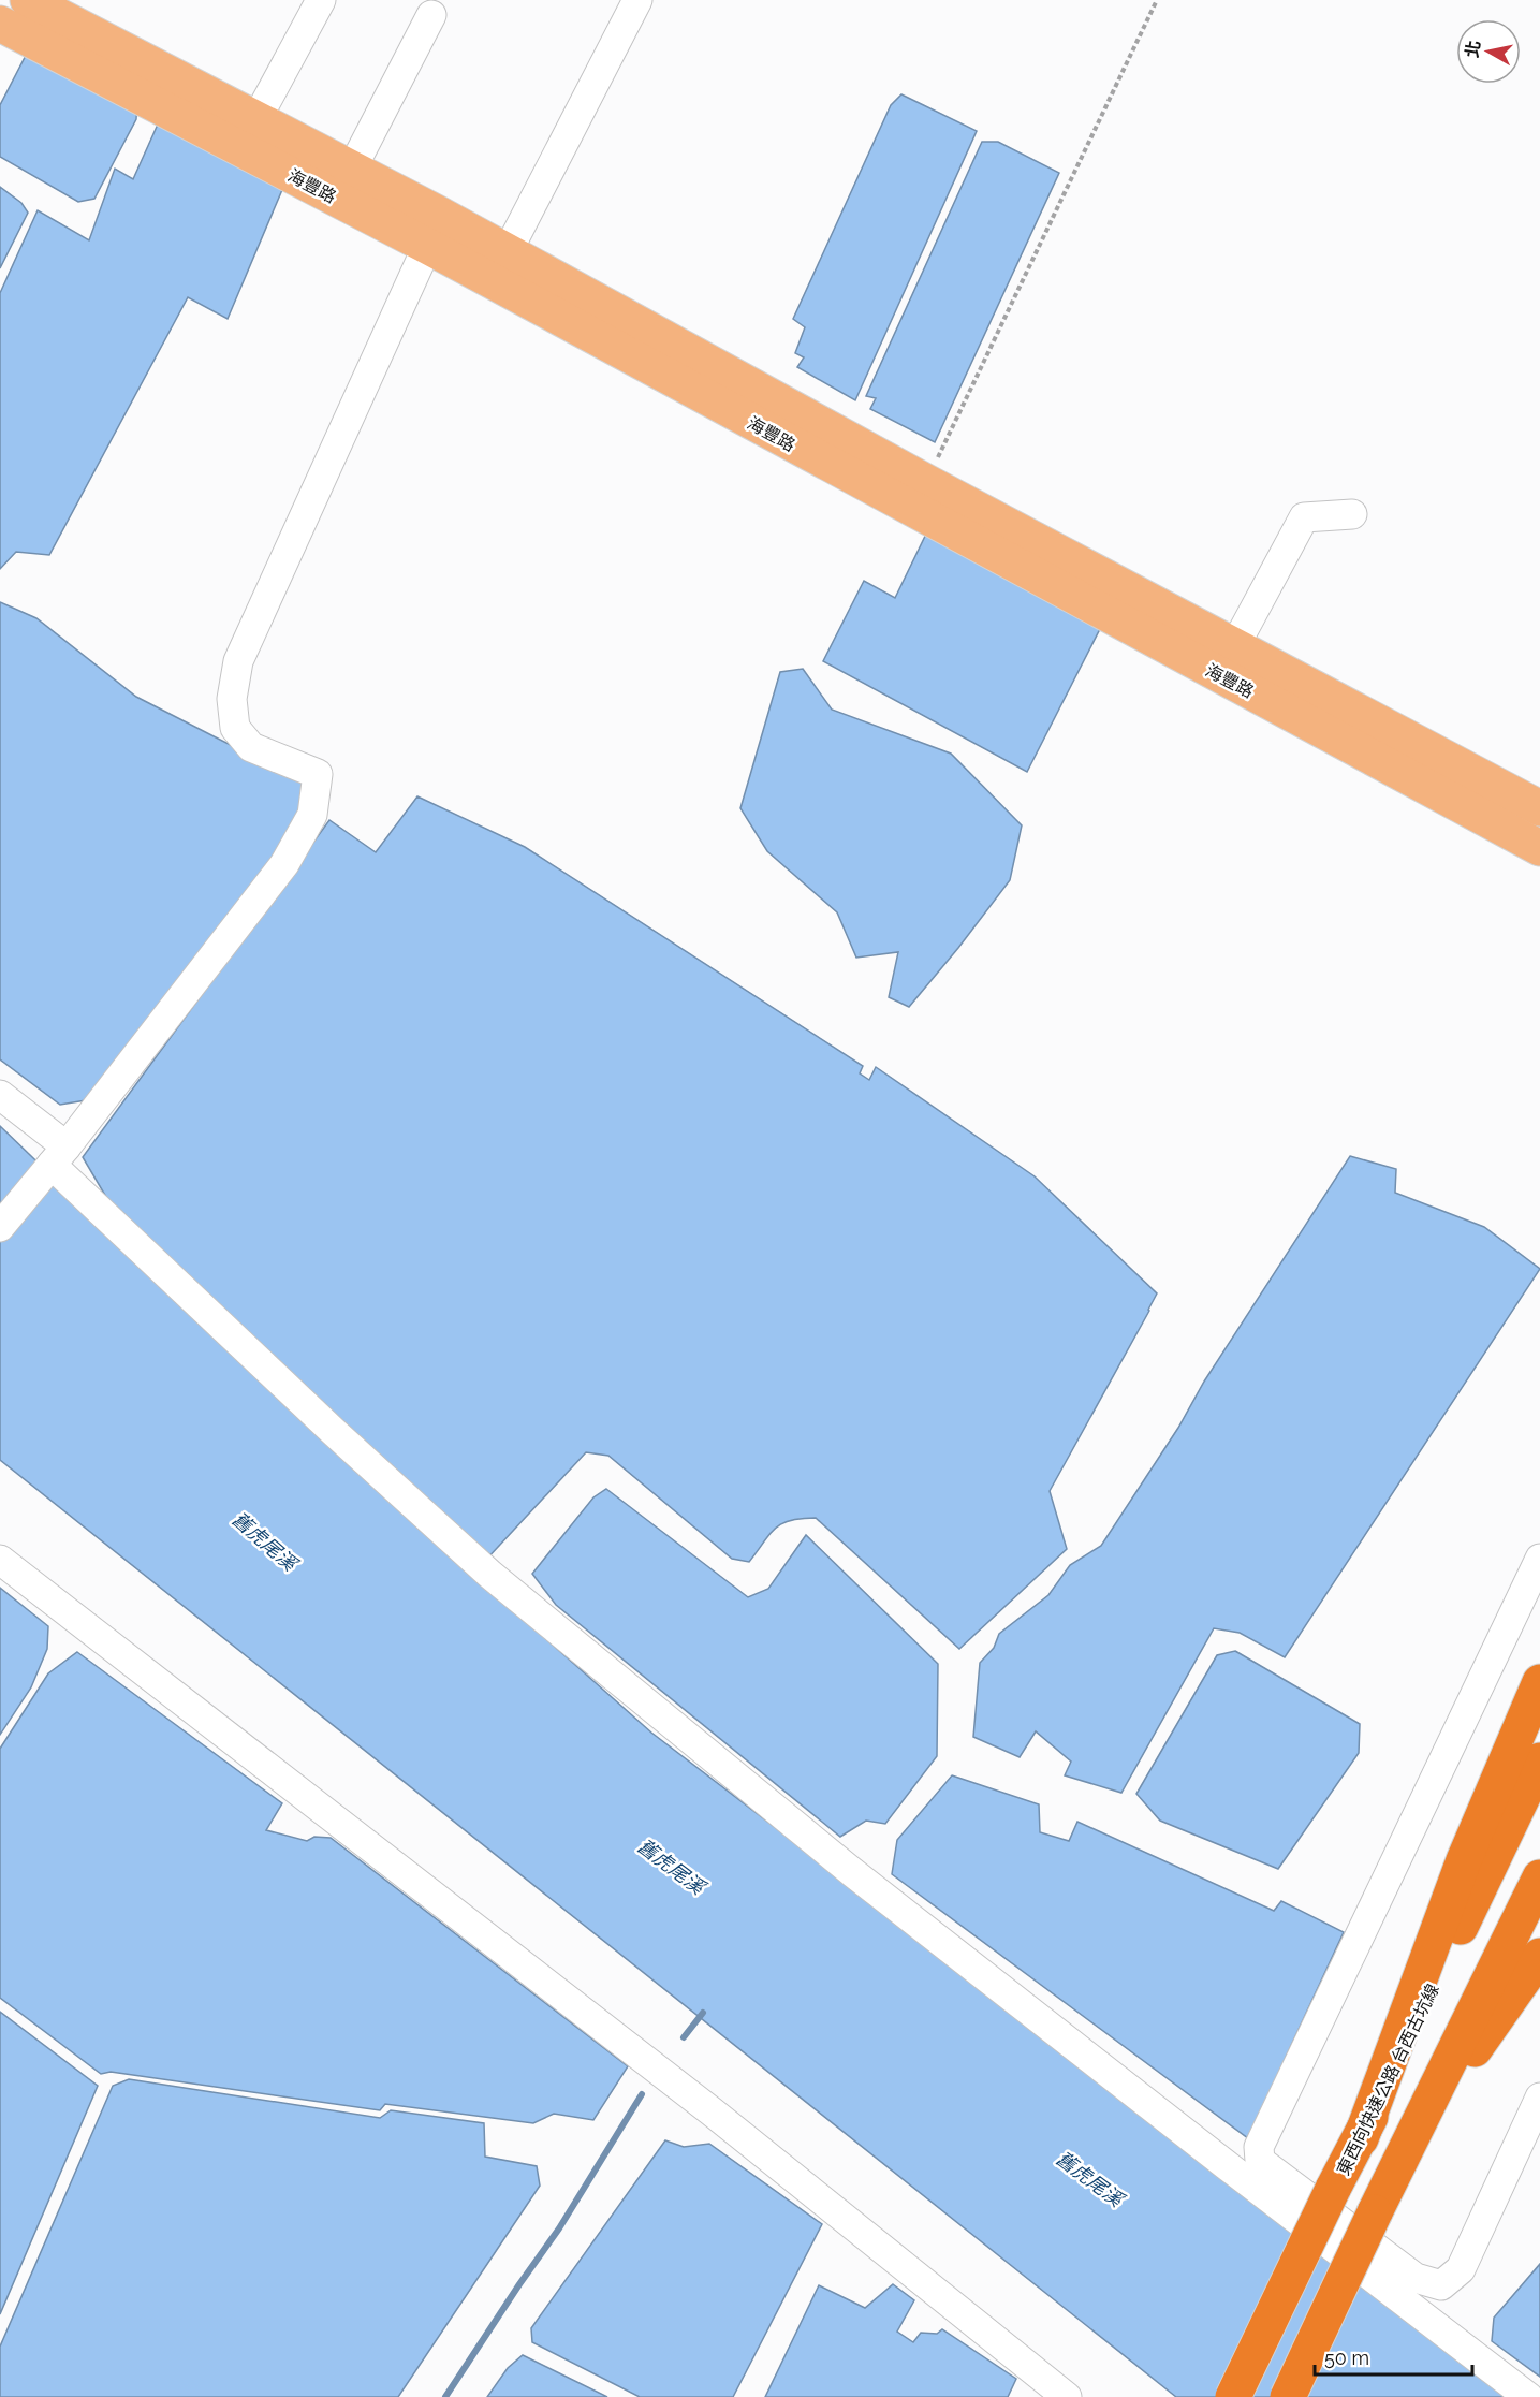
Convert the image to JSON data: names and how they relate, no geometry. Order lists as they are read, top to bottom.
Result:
{
  "streets": {
    "highway": ["東西向快速公路 台西古坑線"],
    "main road": ["海豐路"]
  },
  "water": ["舊虎尾溪"],
  "scale_bar": "50 m",
  "north": "left"
}
